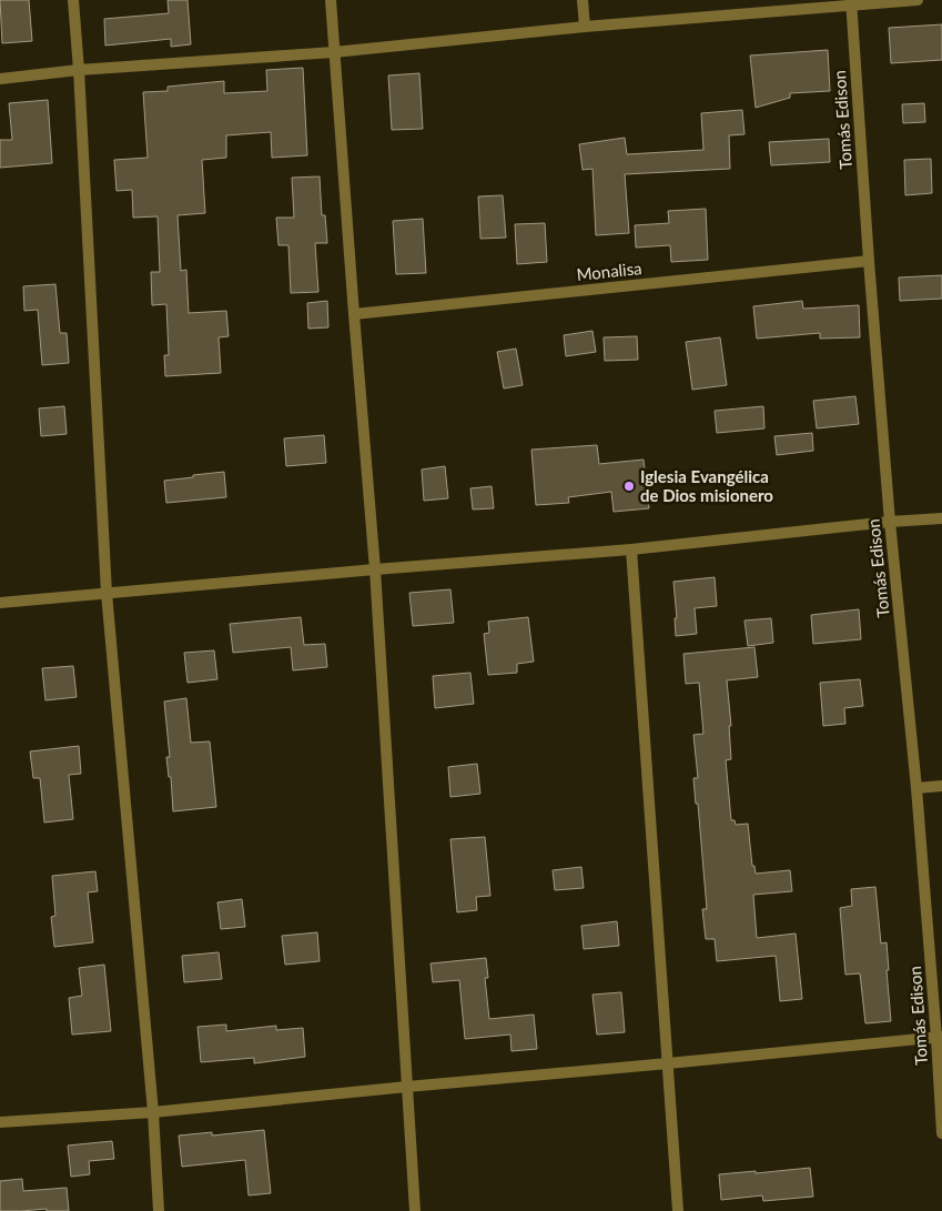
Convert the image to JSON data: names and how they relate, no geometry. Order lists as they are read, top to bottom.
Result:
{
  "streets": {
    "street": ["Tomás Edison", "Monalisa"]
  },
  "crossings": [
    ["Tomás Edison", "Monalisa"]
  ],
  "places": ["Iglesia Evangélica de Dios misionero"]
}
